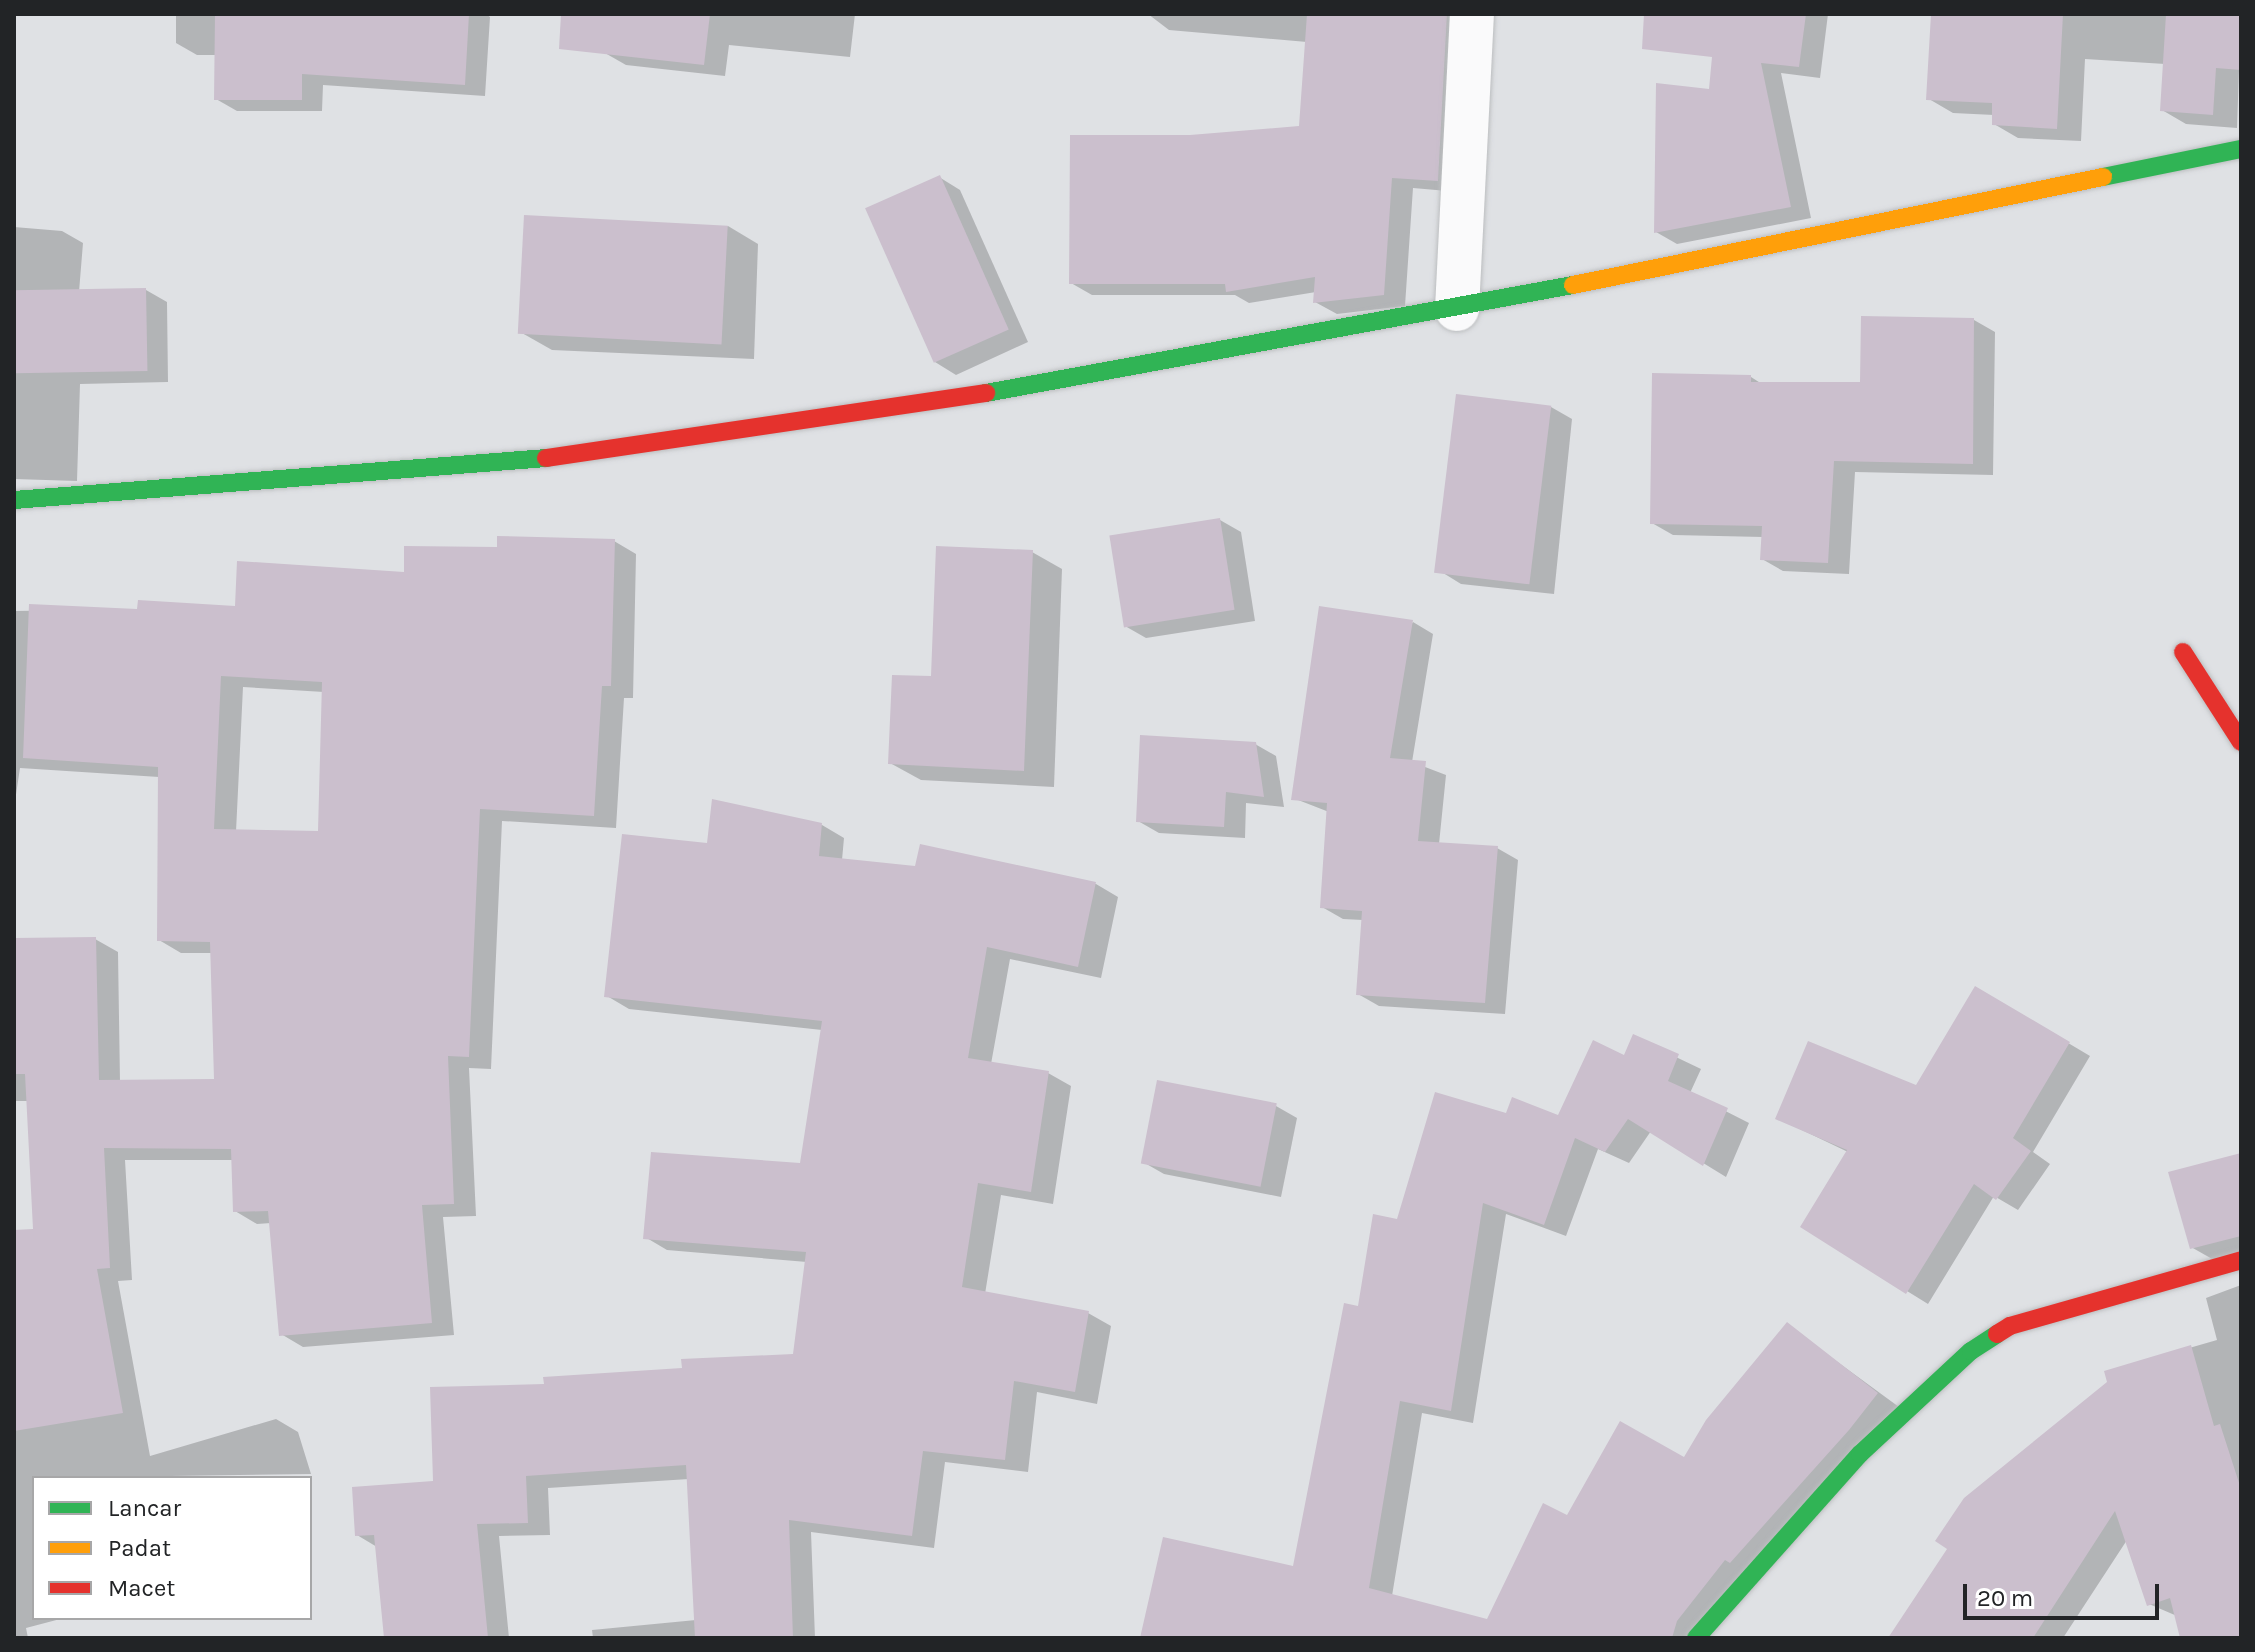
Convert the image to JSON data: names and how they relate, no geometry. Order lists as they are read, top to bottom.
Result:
{
  "legend": ["Lancar", "Padat", "Macet"],
  "scale_bar": "20 m"
}
